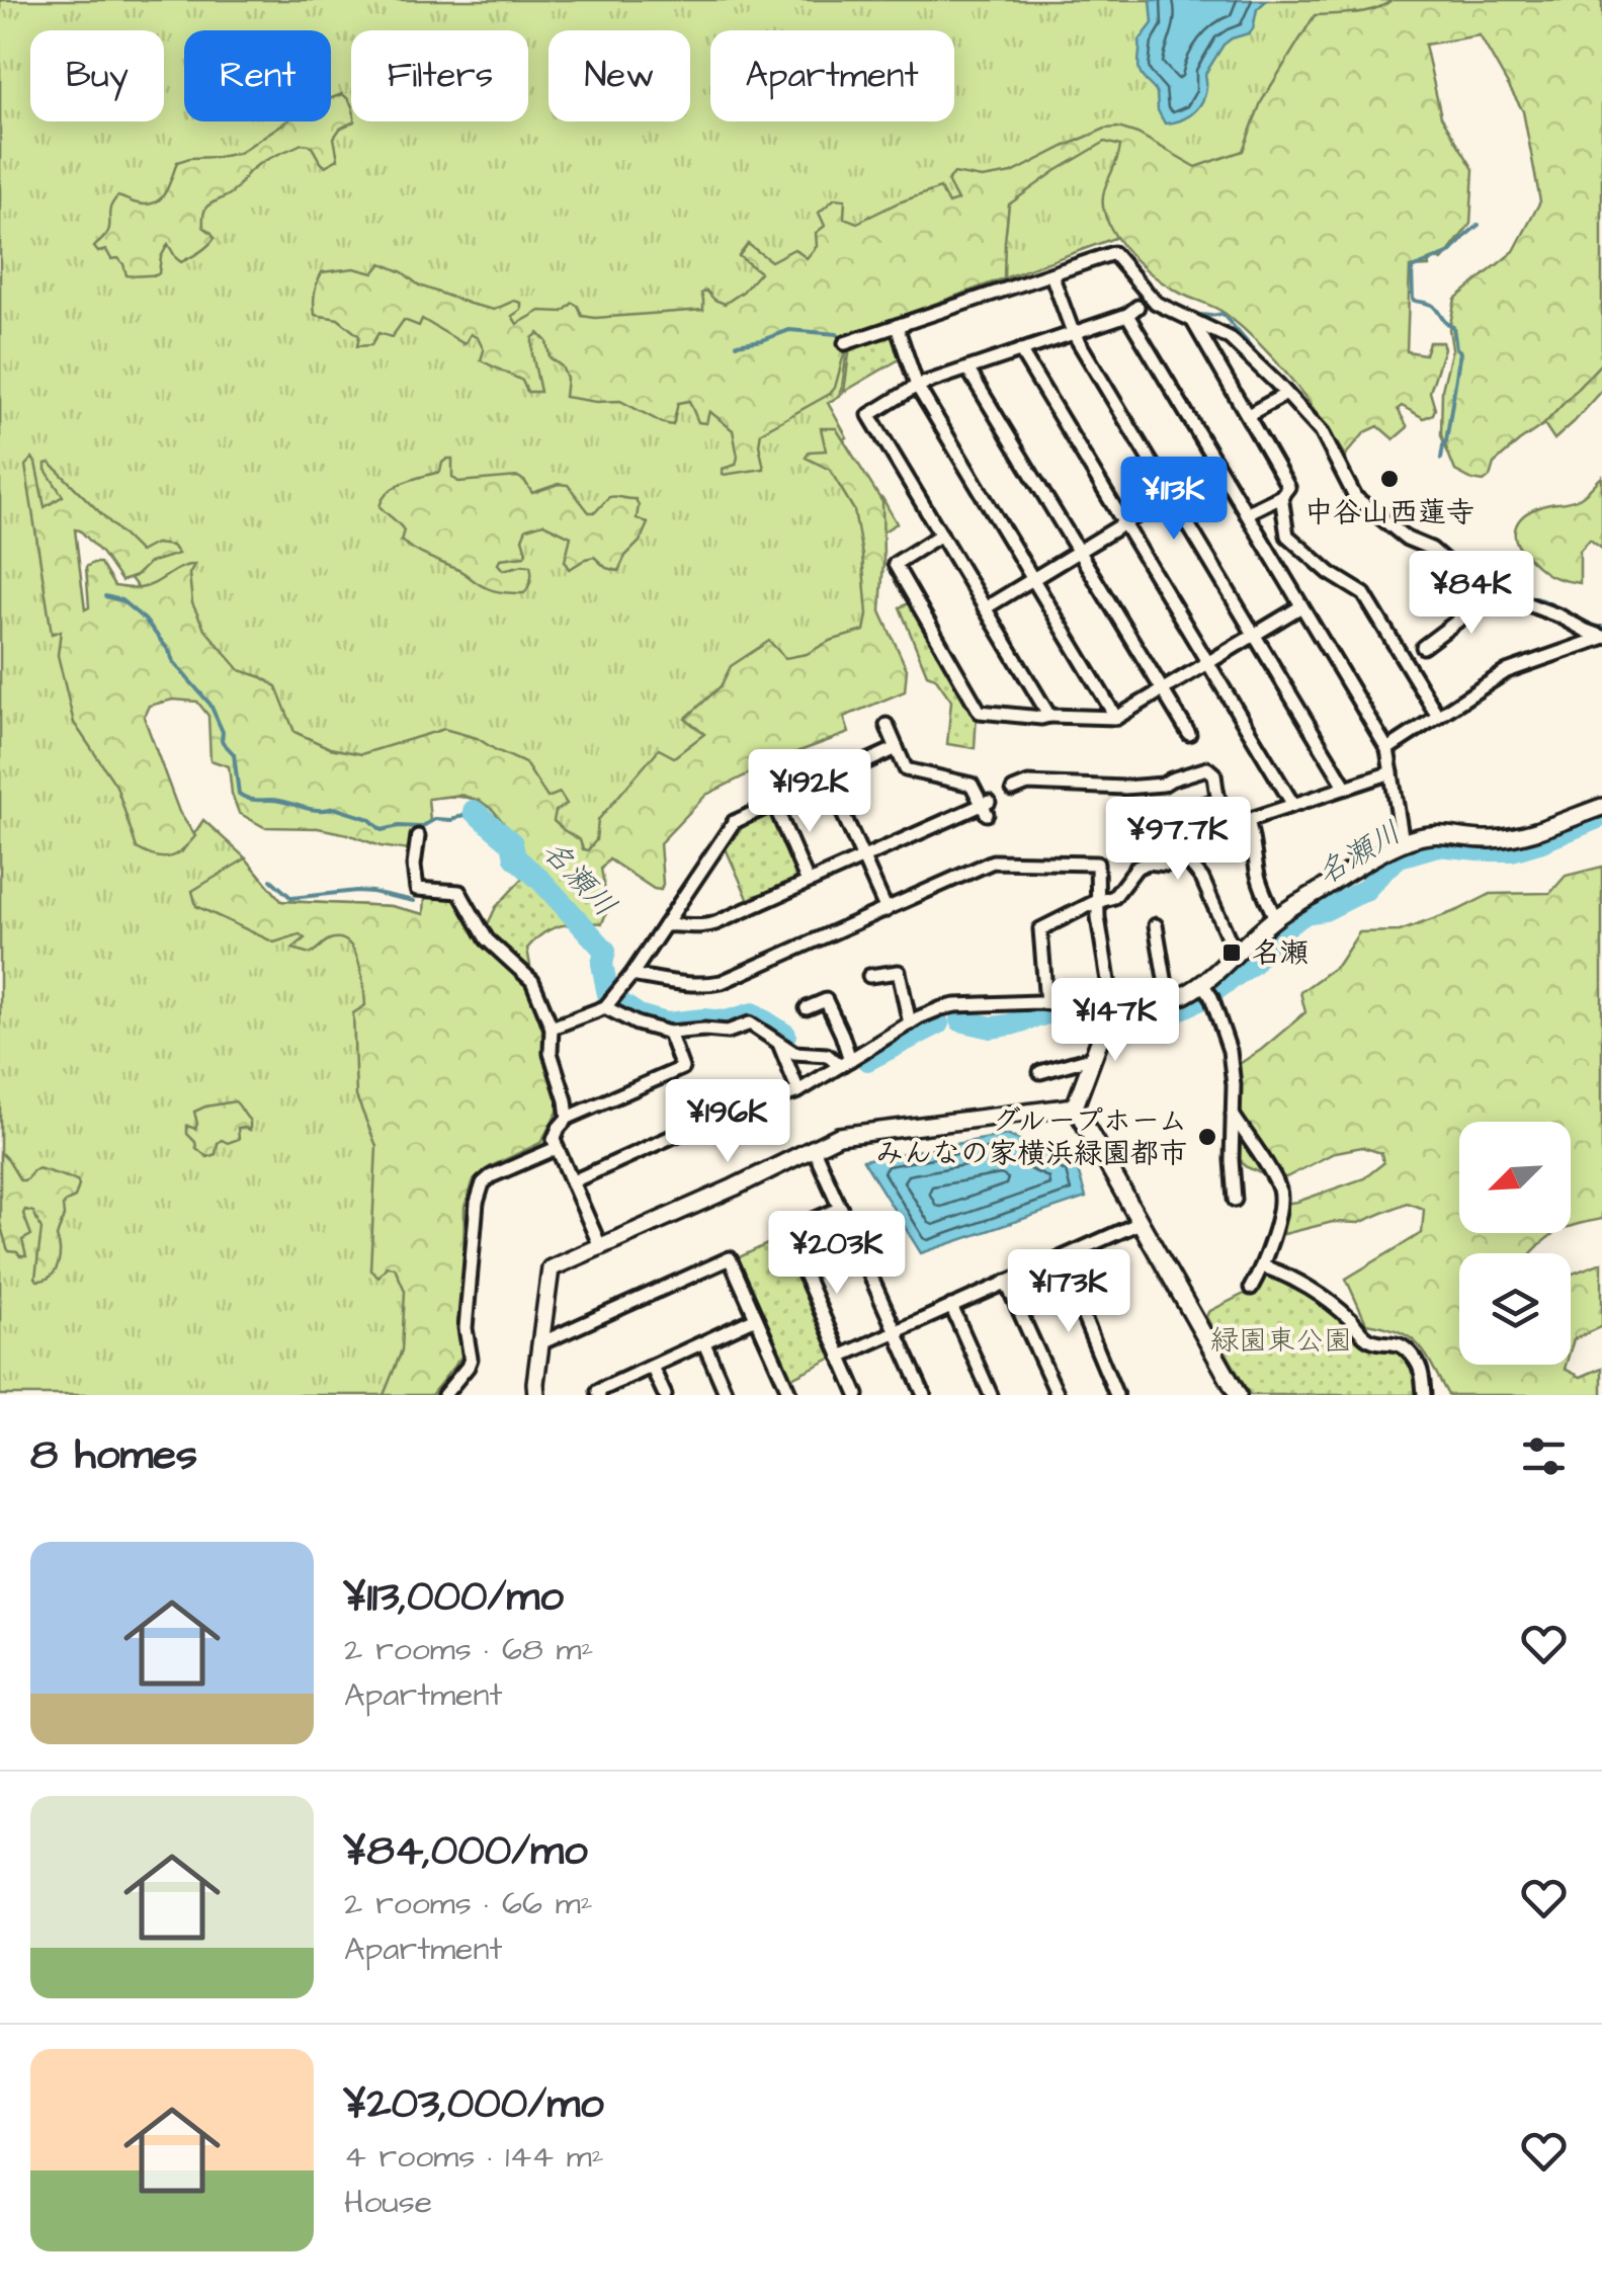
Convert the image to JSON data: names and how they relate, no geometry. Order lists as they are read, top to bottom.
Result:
{
  "water": ["名瀬川"],
  "parks": ["緑園東公園"],
  "places": {
    "other": ["中谷山西蓮寺", "グループホーム みんなの家横浜緑園都市"],
    "transit": ["名瀬"]
  },
  "north": "bottom left",
  "page": {
    "chip": [
      "Buy",
      "Rent",
      "Filters",
      "New",
      "Apartment"
    ],
    "price": [
      "¥113K",
      "¥84K",
      "¥192K",
      "¥97.7K",
      "¥147K",
      "¥196K",
      "¥203K",
      "¥173K"
    ],
    "heading": "8 homes",
    "list": [
      {
        "name": "¥113,000/mo",
        "note": "2 rooms · 68 m² · Apartment"
      },
      {
        "name": "¥84,000/mo",
        "note": "2 rooms · 66 m² · Apartment"
      },
      {
        "name": "¥203,000/mo",
        "note": "4 rooms · 144 m² · House"
      }
    ]
  }
}
